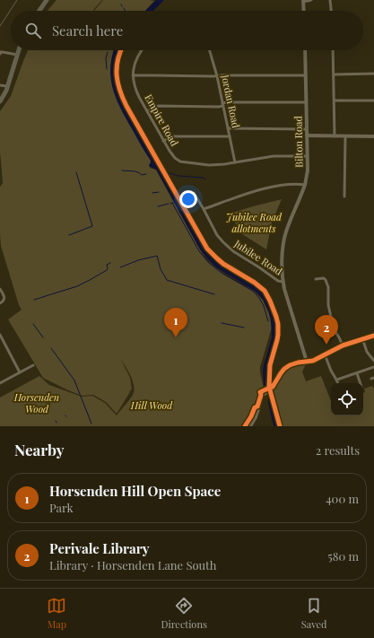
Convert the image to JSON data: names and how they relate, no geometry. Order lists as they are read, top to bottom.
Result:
{
  "streets": {
    "street": [
      "Jordan Road",
      "Empire Road",
      "Bilton Road",
      "Jubilee Road"
    ]
  },
  "crossings": [
    ["Jordan Road", "Empire Road"],
    ["Empire Road", "Bilton Road"],
    ["Bilton Road", "Jubilee Road"]
  ],
  "parks": ["Jubilee Road allotments", "Horsenden Wood", "Hill Wood"],
  "page": {
    "search": "Search here",
    "pins": ["1", "2"],
    "heading": ["Nearby", "2 results"],
    "list": [
      {
        "mark": "1",
        "name": "Horsenden Hill Open Space",
        "note": "Park",
        "value": "400 m"
      },
      {
        "mark": "2",
        "name": "Perivale Library",
        "note": "Library · Horsenden Lane South",
        "value": "580 m"
      }
    ],
    "nav": ["Map", "Directions", "Saved"]
  }
}
